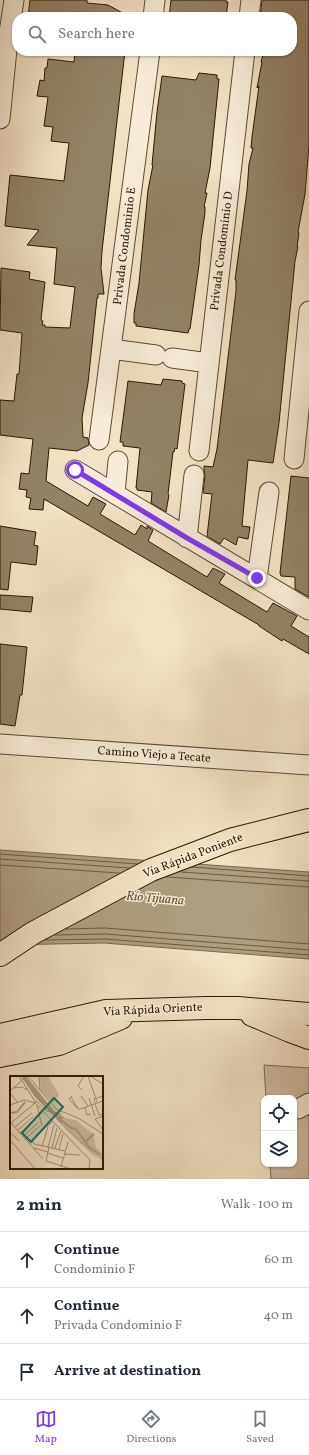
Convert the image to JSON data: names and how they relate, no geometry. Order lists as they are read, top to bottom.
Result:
{
  "streets": {
    "highway": ["Vía Rápida Poniente", "Vía Rápida Oriente"],
    "street": ["Privada Condominio E", "Privada Condominio D", "Camino Viejo a Tecate"]
  },
  "water": ["Río Tijuana"],
  "page": {
    "search": "Search here",
    "heading": ["2 min", "Walk · 100 m"],
    "list": [
      ["Continue", "Condominio F", "60 m"],
      ["Continue", "Privada Condominio F", "40 m"],
      "Arrive at destination"
    ],
    "nav": ["Map", "Directions", "Saved"]
  }
}
